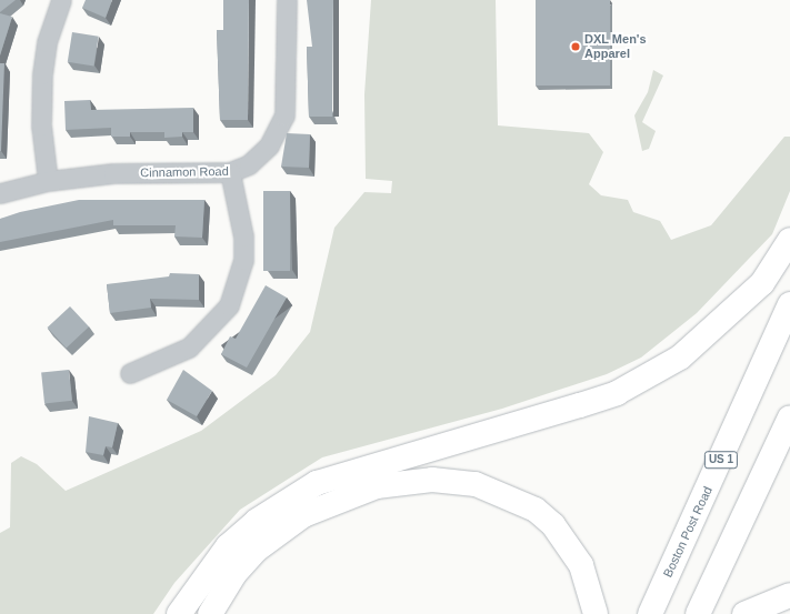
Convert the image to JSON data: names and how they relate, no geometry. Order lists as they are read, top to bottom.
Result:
{
  "streets": {
    "main road": ["US 1", "Boston Post Road"],
    "street": ["Cinnamon Road"]
  },
  "places": ["DXL Men's Apparel"]
}
